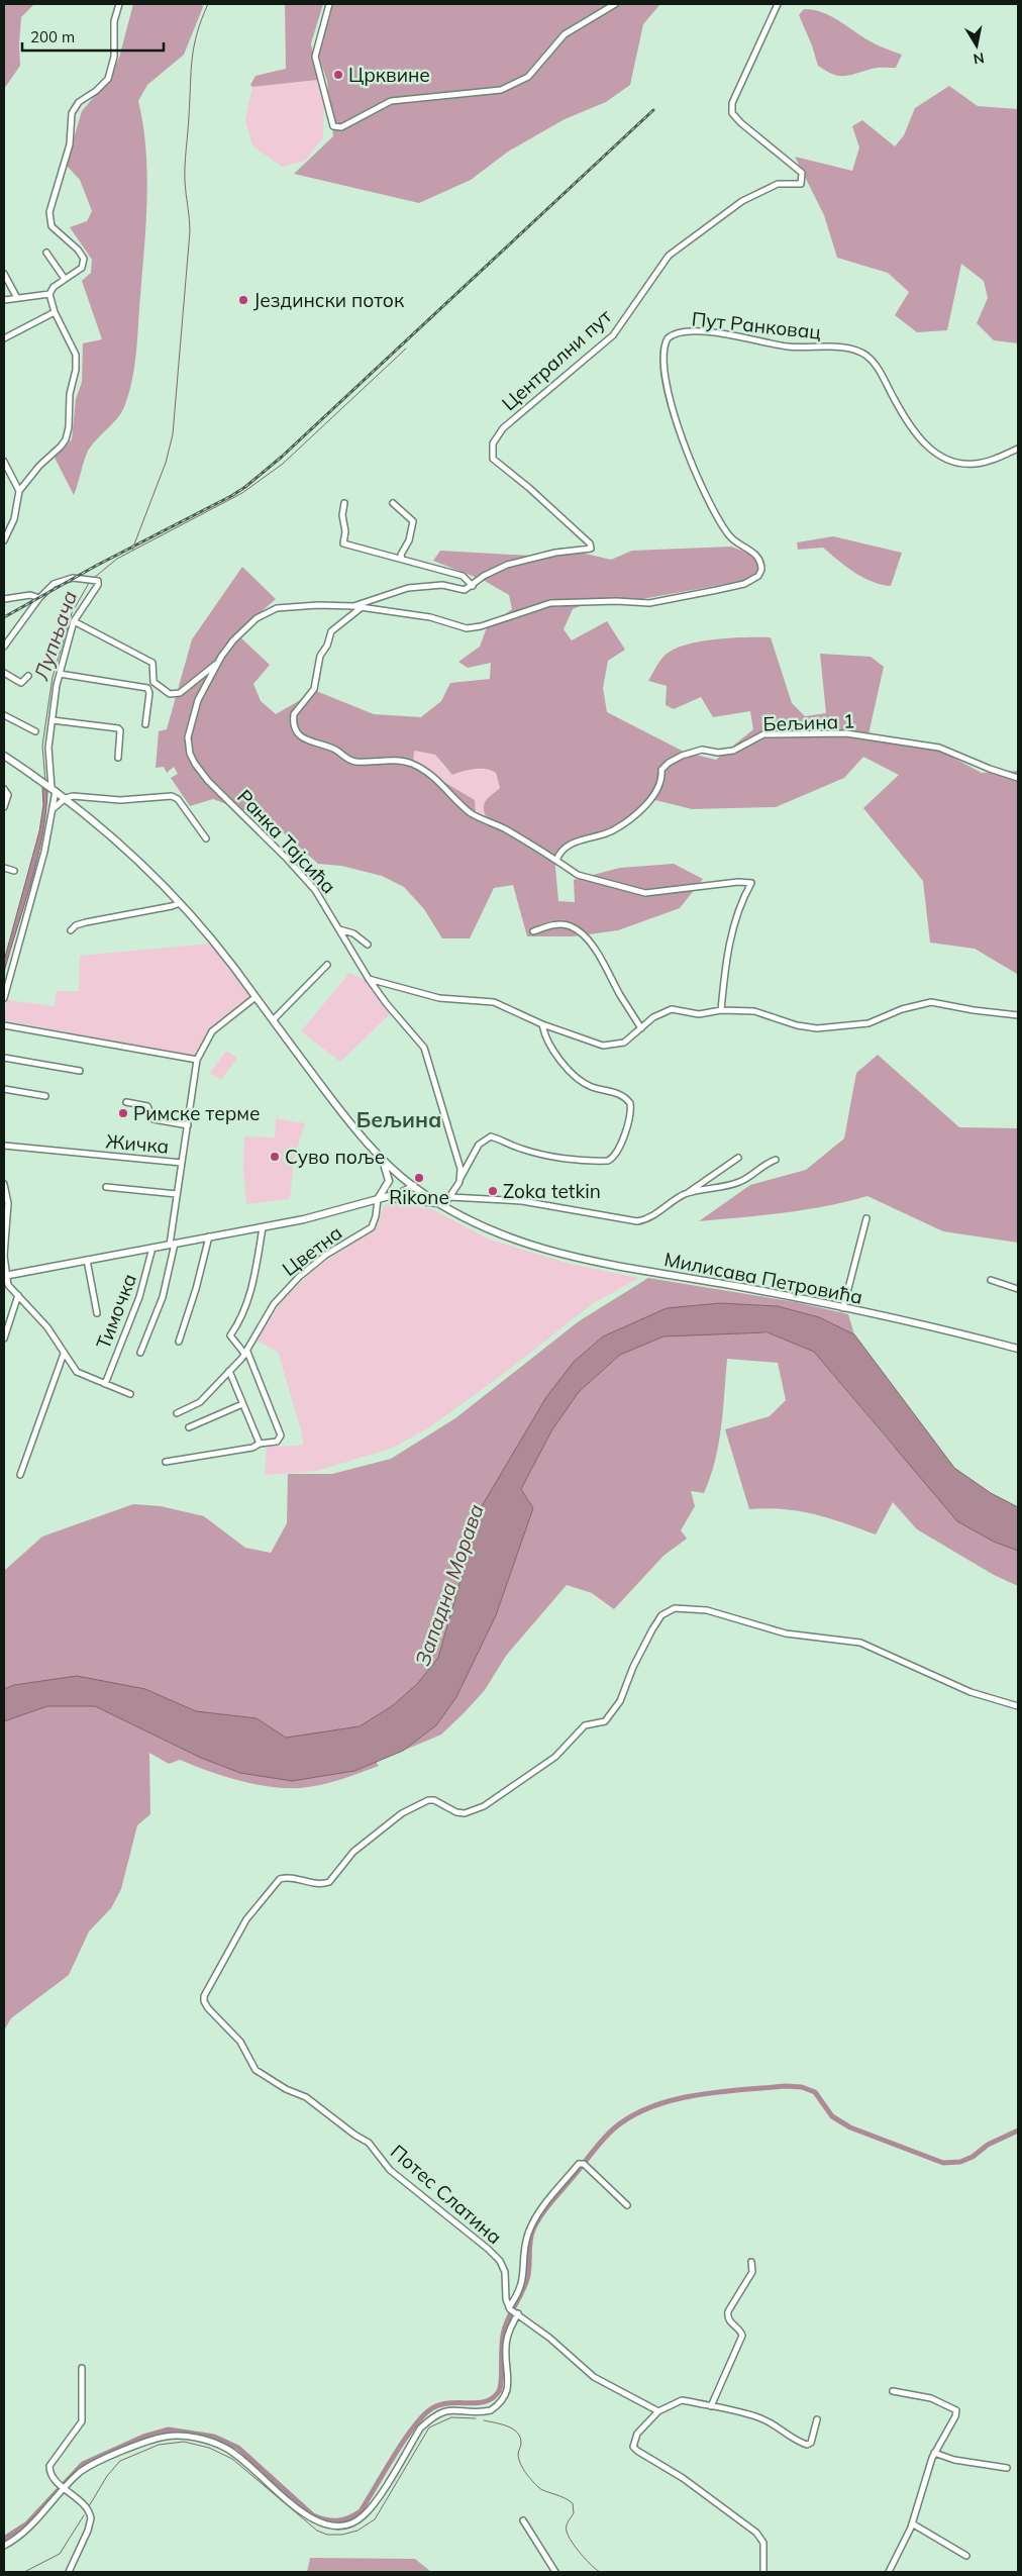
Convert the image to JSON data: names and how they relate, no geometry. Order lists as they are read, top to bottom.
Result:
{
  "streets": {
    "main road": ["Милисава Петровића"],
    "street": [
      "Пут Ранковац",
      "Централни пут",
      "Бељина 1",
      "Ранка Тајсића",
      "Жичка",
      "Цветна",
      "Тимочка",
      "Потес Слатина"
    ]
  },
  "crossings": [
    ["Пут Ранковац", "Ранка Тајсића"],
    ["Централни пут", "Ранка Тајсића"]
  ],
  "districts": ["Бељина"],
  "water": ["Лупњача", "Западна Морава"],
  "places": [
    "Црквине",
    "Јездински поток",
    "Римске терме",
    "Суво поље",
    "Rikone",
    "Zoka tetkin"
  ],
  "scale_bar": "200 m",
  "north": "bottom"
}
